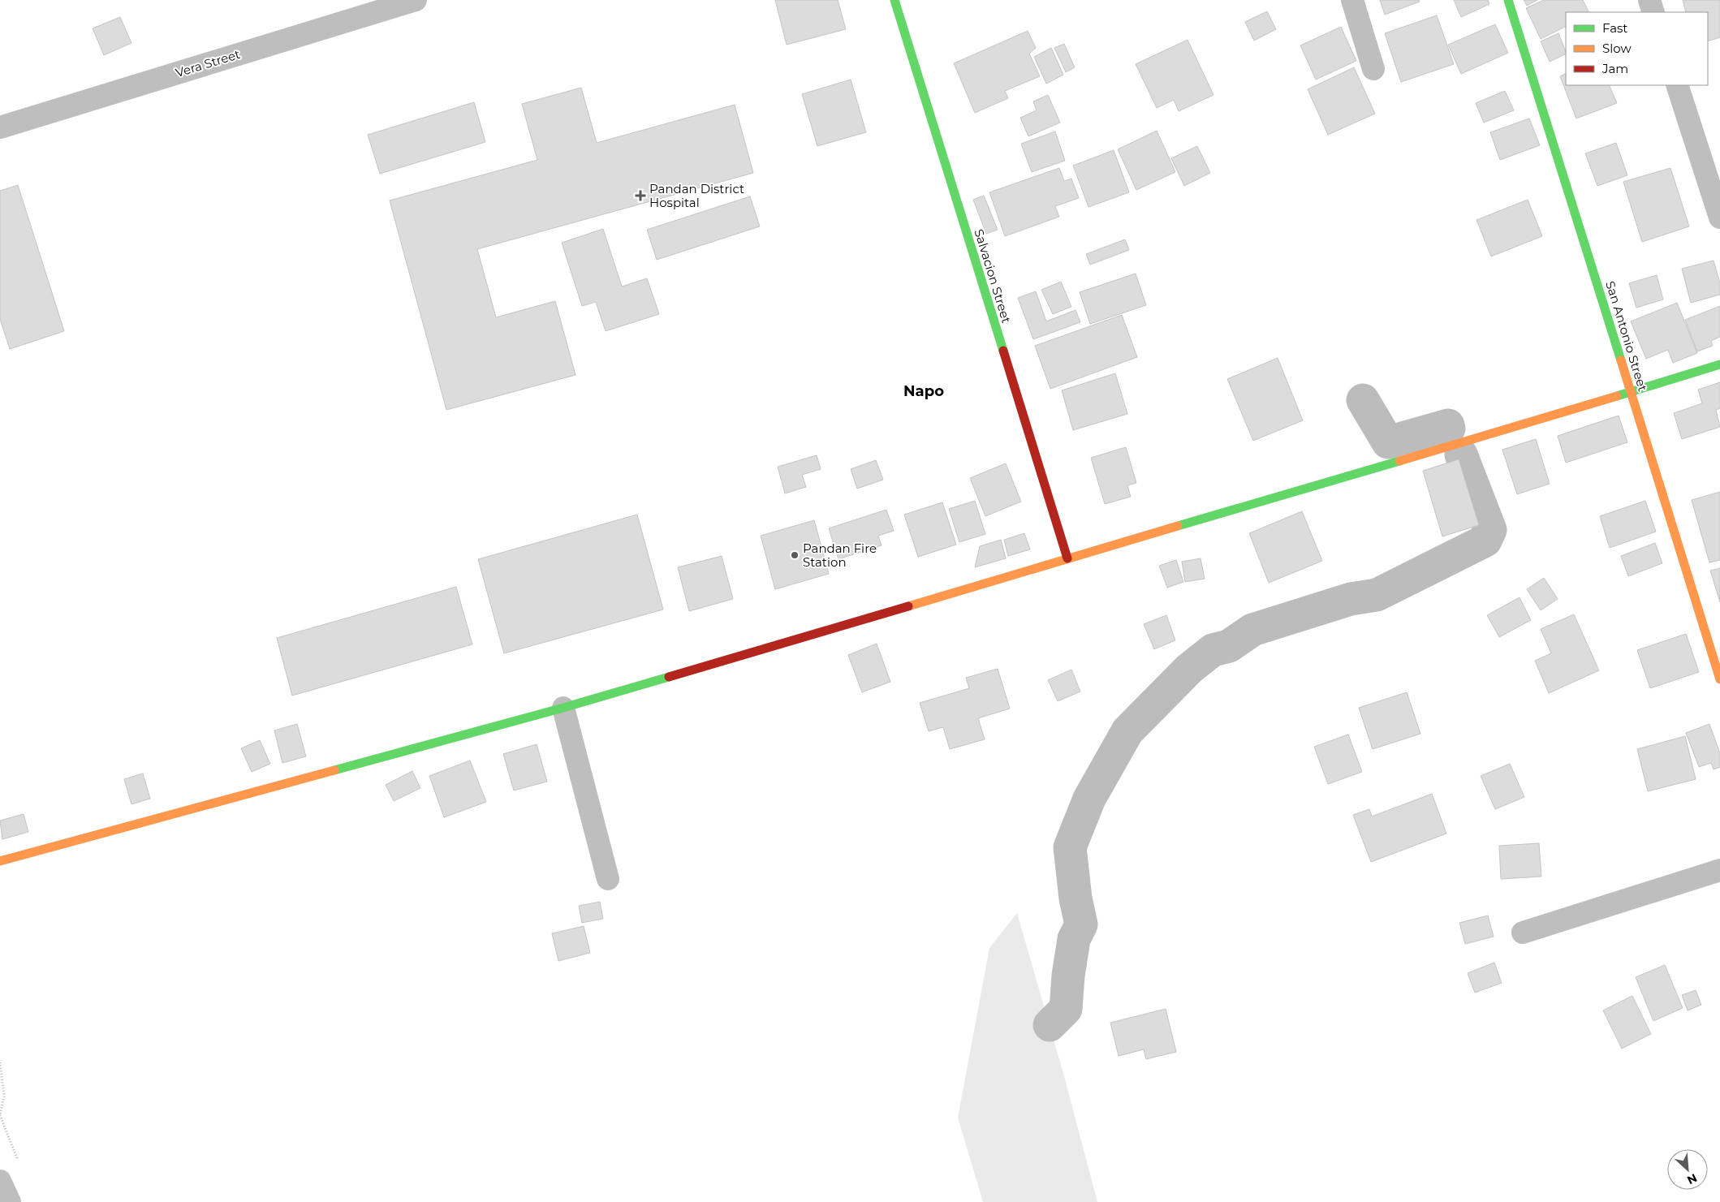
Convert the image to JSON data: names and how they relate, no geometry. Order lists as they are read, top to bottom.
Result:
{
  "streets": {
    "street": ["Vera Street", "Salvacion Street", "San Antonio Street"]
  },
  "districts": ["Napo"],
  "places": {
    "health": ["Pandan District Hospital"],
    "other": ["Pandan Fire Station"]
  },
  "legend": ["Fast", "Slow", "Jam"],
  "north": "bottom right"
}
